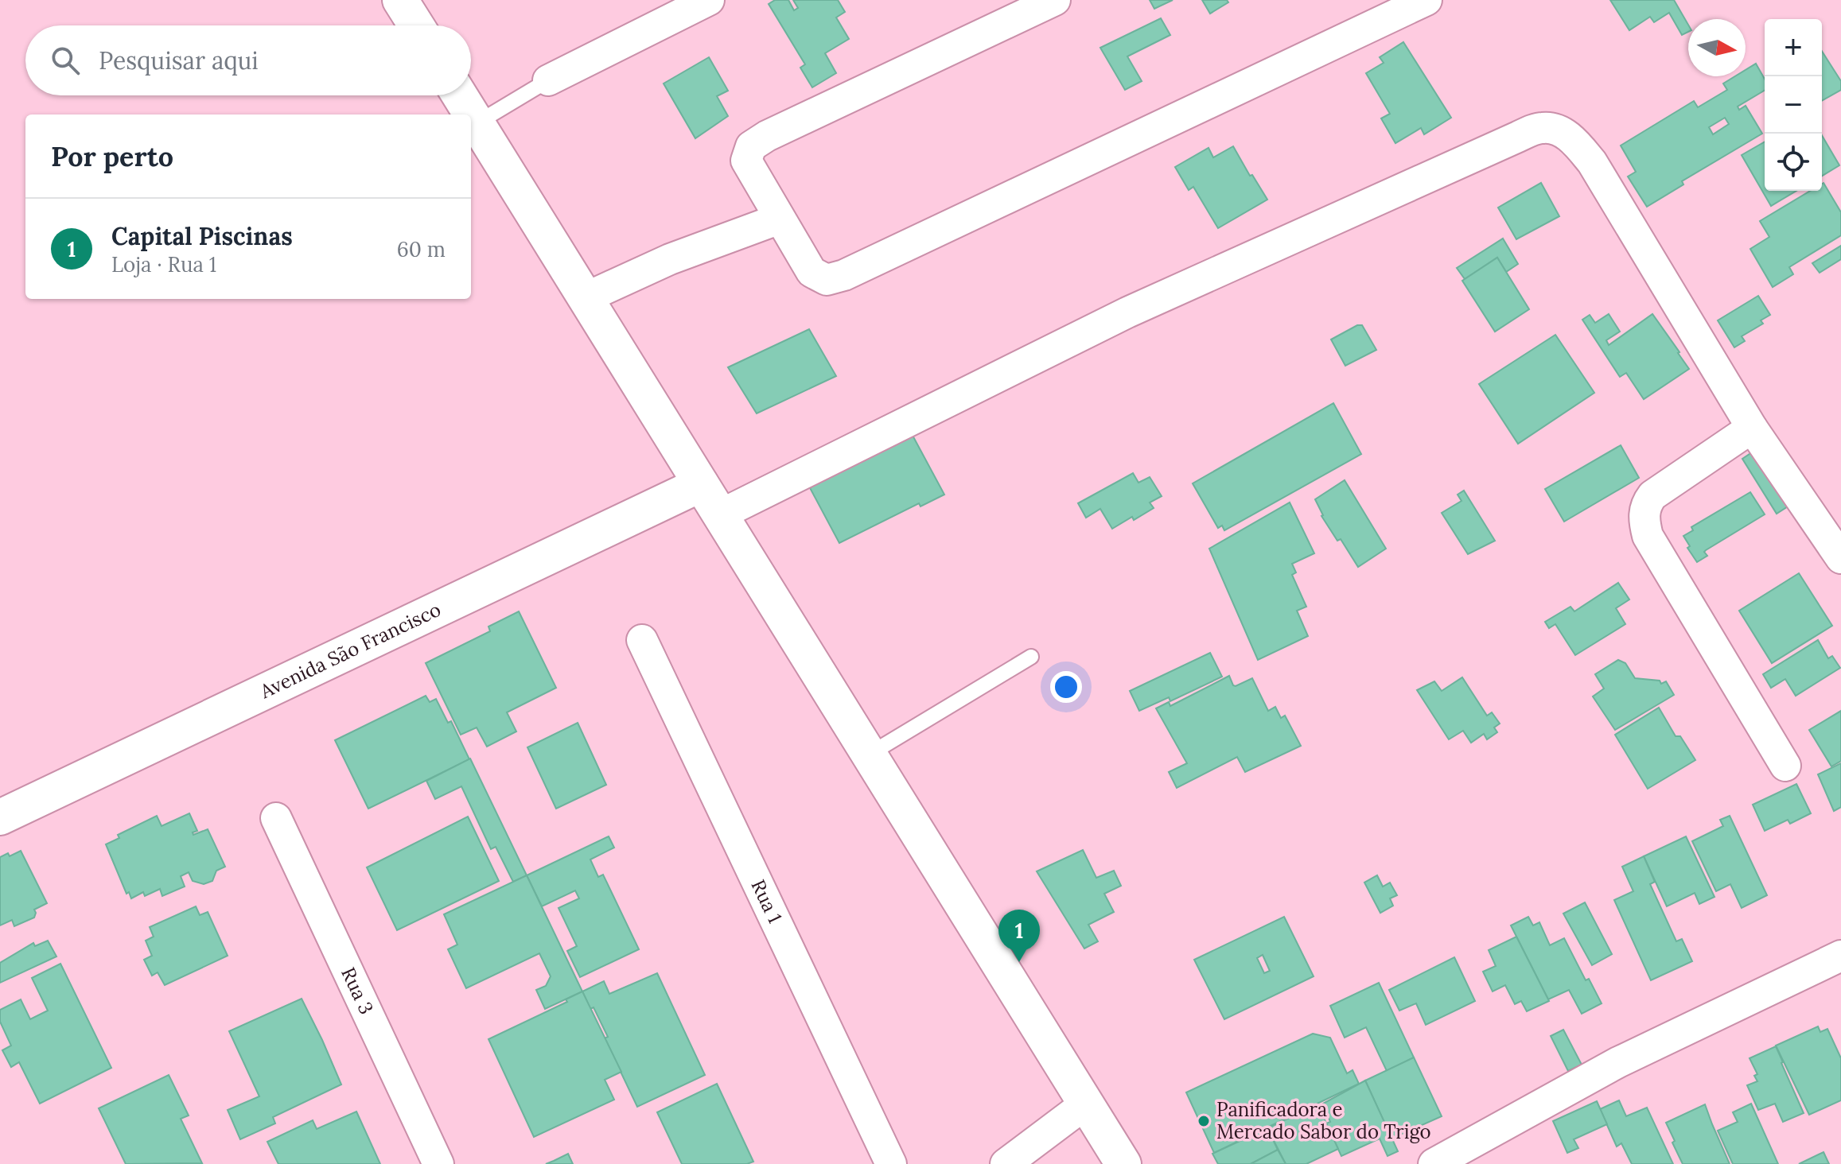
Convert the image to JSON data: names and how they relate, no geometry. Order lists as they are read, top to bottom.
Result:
{
  "streets": {
    "main road": ["Avenida São Francisco"],
    "street": ["Rua 1", "Rua 3"]
  },
  "places": ["Panificadora e Mercado Sabor do Trigo"],
  "north": "right",
  "page": {
    "map_buttons": ["+", "−"],
    "search": "Pesquisar aqui",
    "heading": "Por perto",
    "list": [
      {
        "mark": "1",
        "name": "Capital Piscinas",
        "note": "Loja · Rua 1",
        "value": "60 m"
      }
    ],
    "pins": "1"
  }
}
